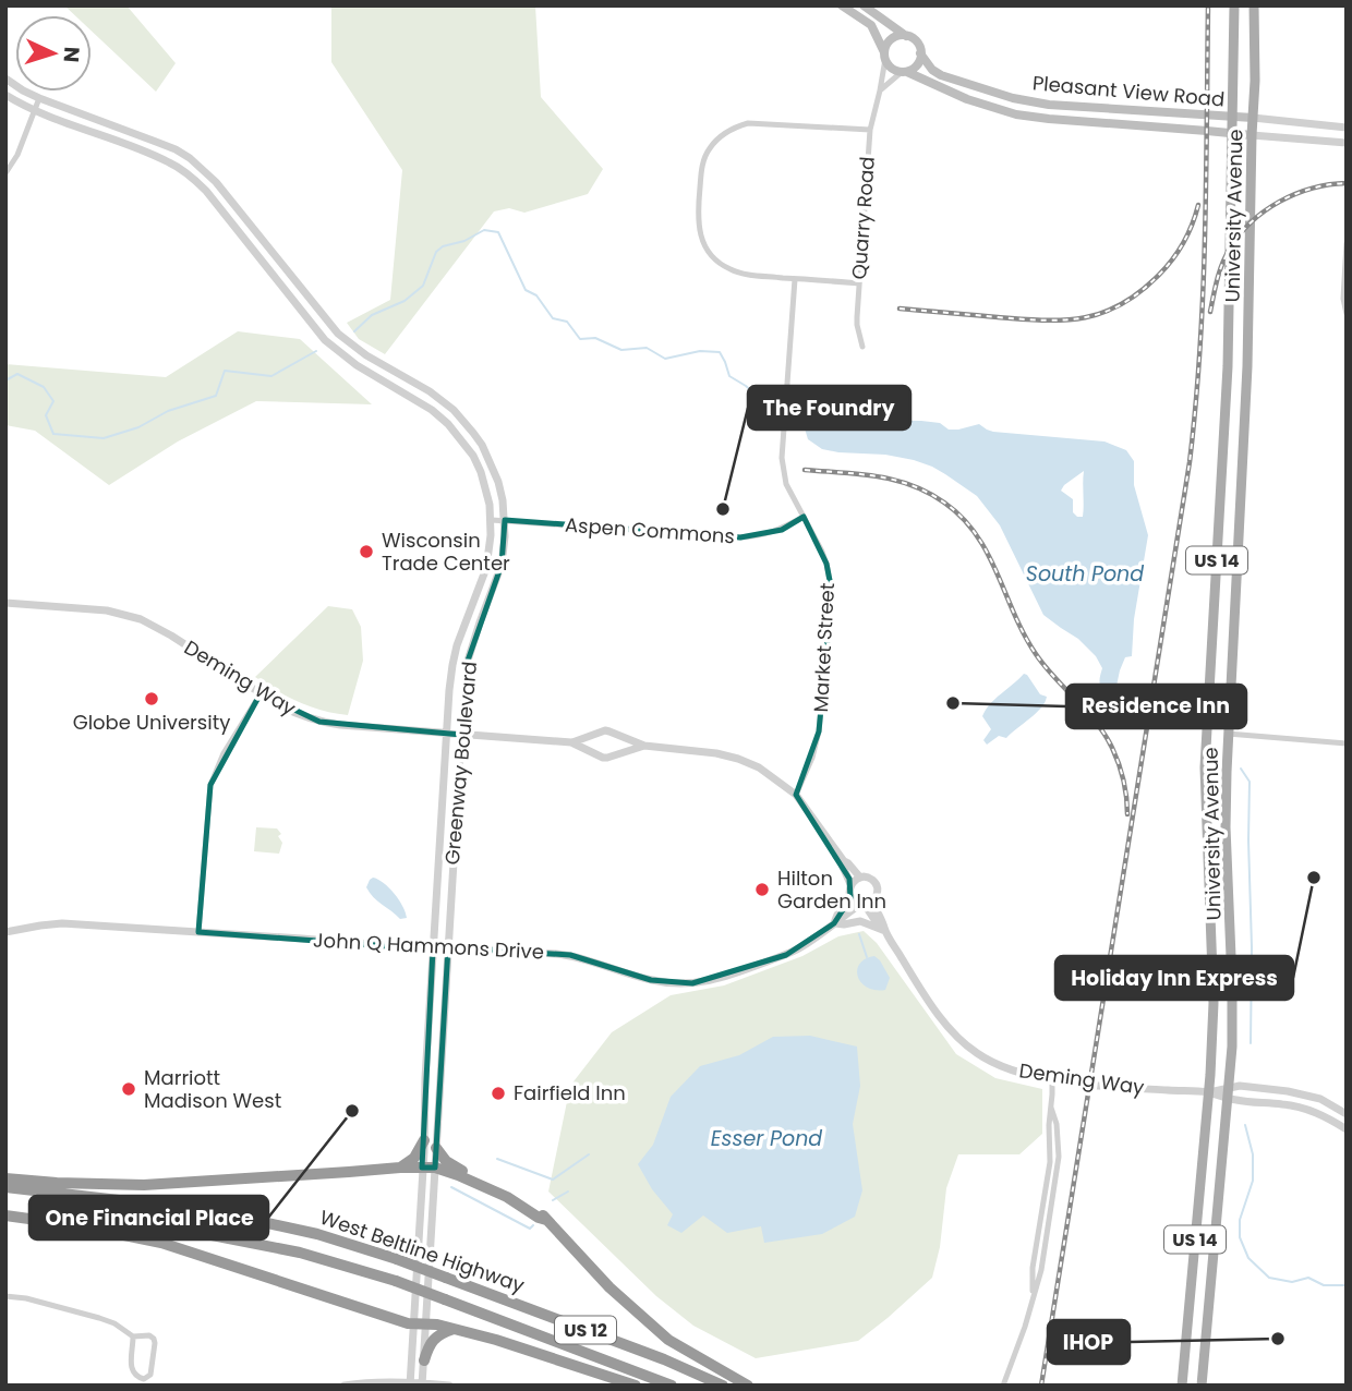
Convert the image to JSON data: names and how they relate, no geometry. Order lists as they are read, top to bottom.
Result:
{
  "streets": {
    "highway": ["West Beltline Highway", "US 12"],
    "main road": ["Pleasant View Road", "University Avenue", "US 14"],
    "street": [
      "Quarry Road",
      "Aspen Commons",
      "Market Street",
      "Deming Way",
      "Greenway Boulevard",
      "John Q Hammons Drive"
    ]
  },
  "crossings": [
    ["Pleasant View Road", "University Avenue"],
    ["Pleasant View Road", "Quarry Road"],
    ["University Avenue", "Deming Way"],
    ["Quarry Road", "Market Street"],
    ["Aspen Commons", "Market Street"],
    ["Aspen Commons", "Greenway Boulevard"],
    ["Market Street", "Deming Way"],
    ["Deming Way", "Greenway Boulevard"],
    ["Deming Way", "John Q Hammons Drive"],
    ["Greenway Boulevard", "John Q Hammons Drive"]
  ],
  "water": ["South Pond", "Esser Pond"],
  "places": [
    "The Foundry",
    "Wisconsin Trade Center",
    "Globe University",
    "Residence Inn",
    "Holiday Inn Express",
    "Hilton Garden Inn",
    "Marriott Madison West",
    "Fairfield Inn",
    "One Financial Place",
    "IHOP"
  ],
  "north": "right"
}
